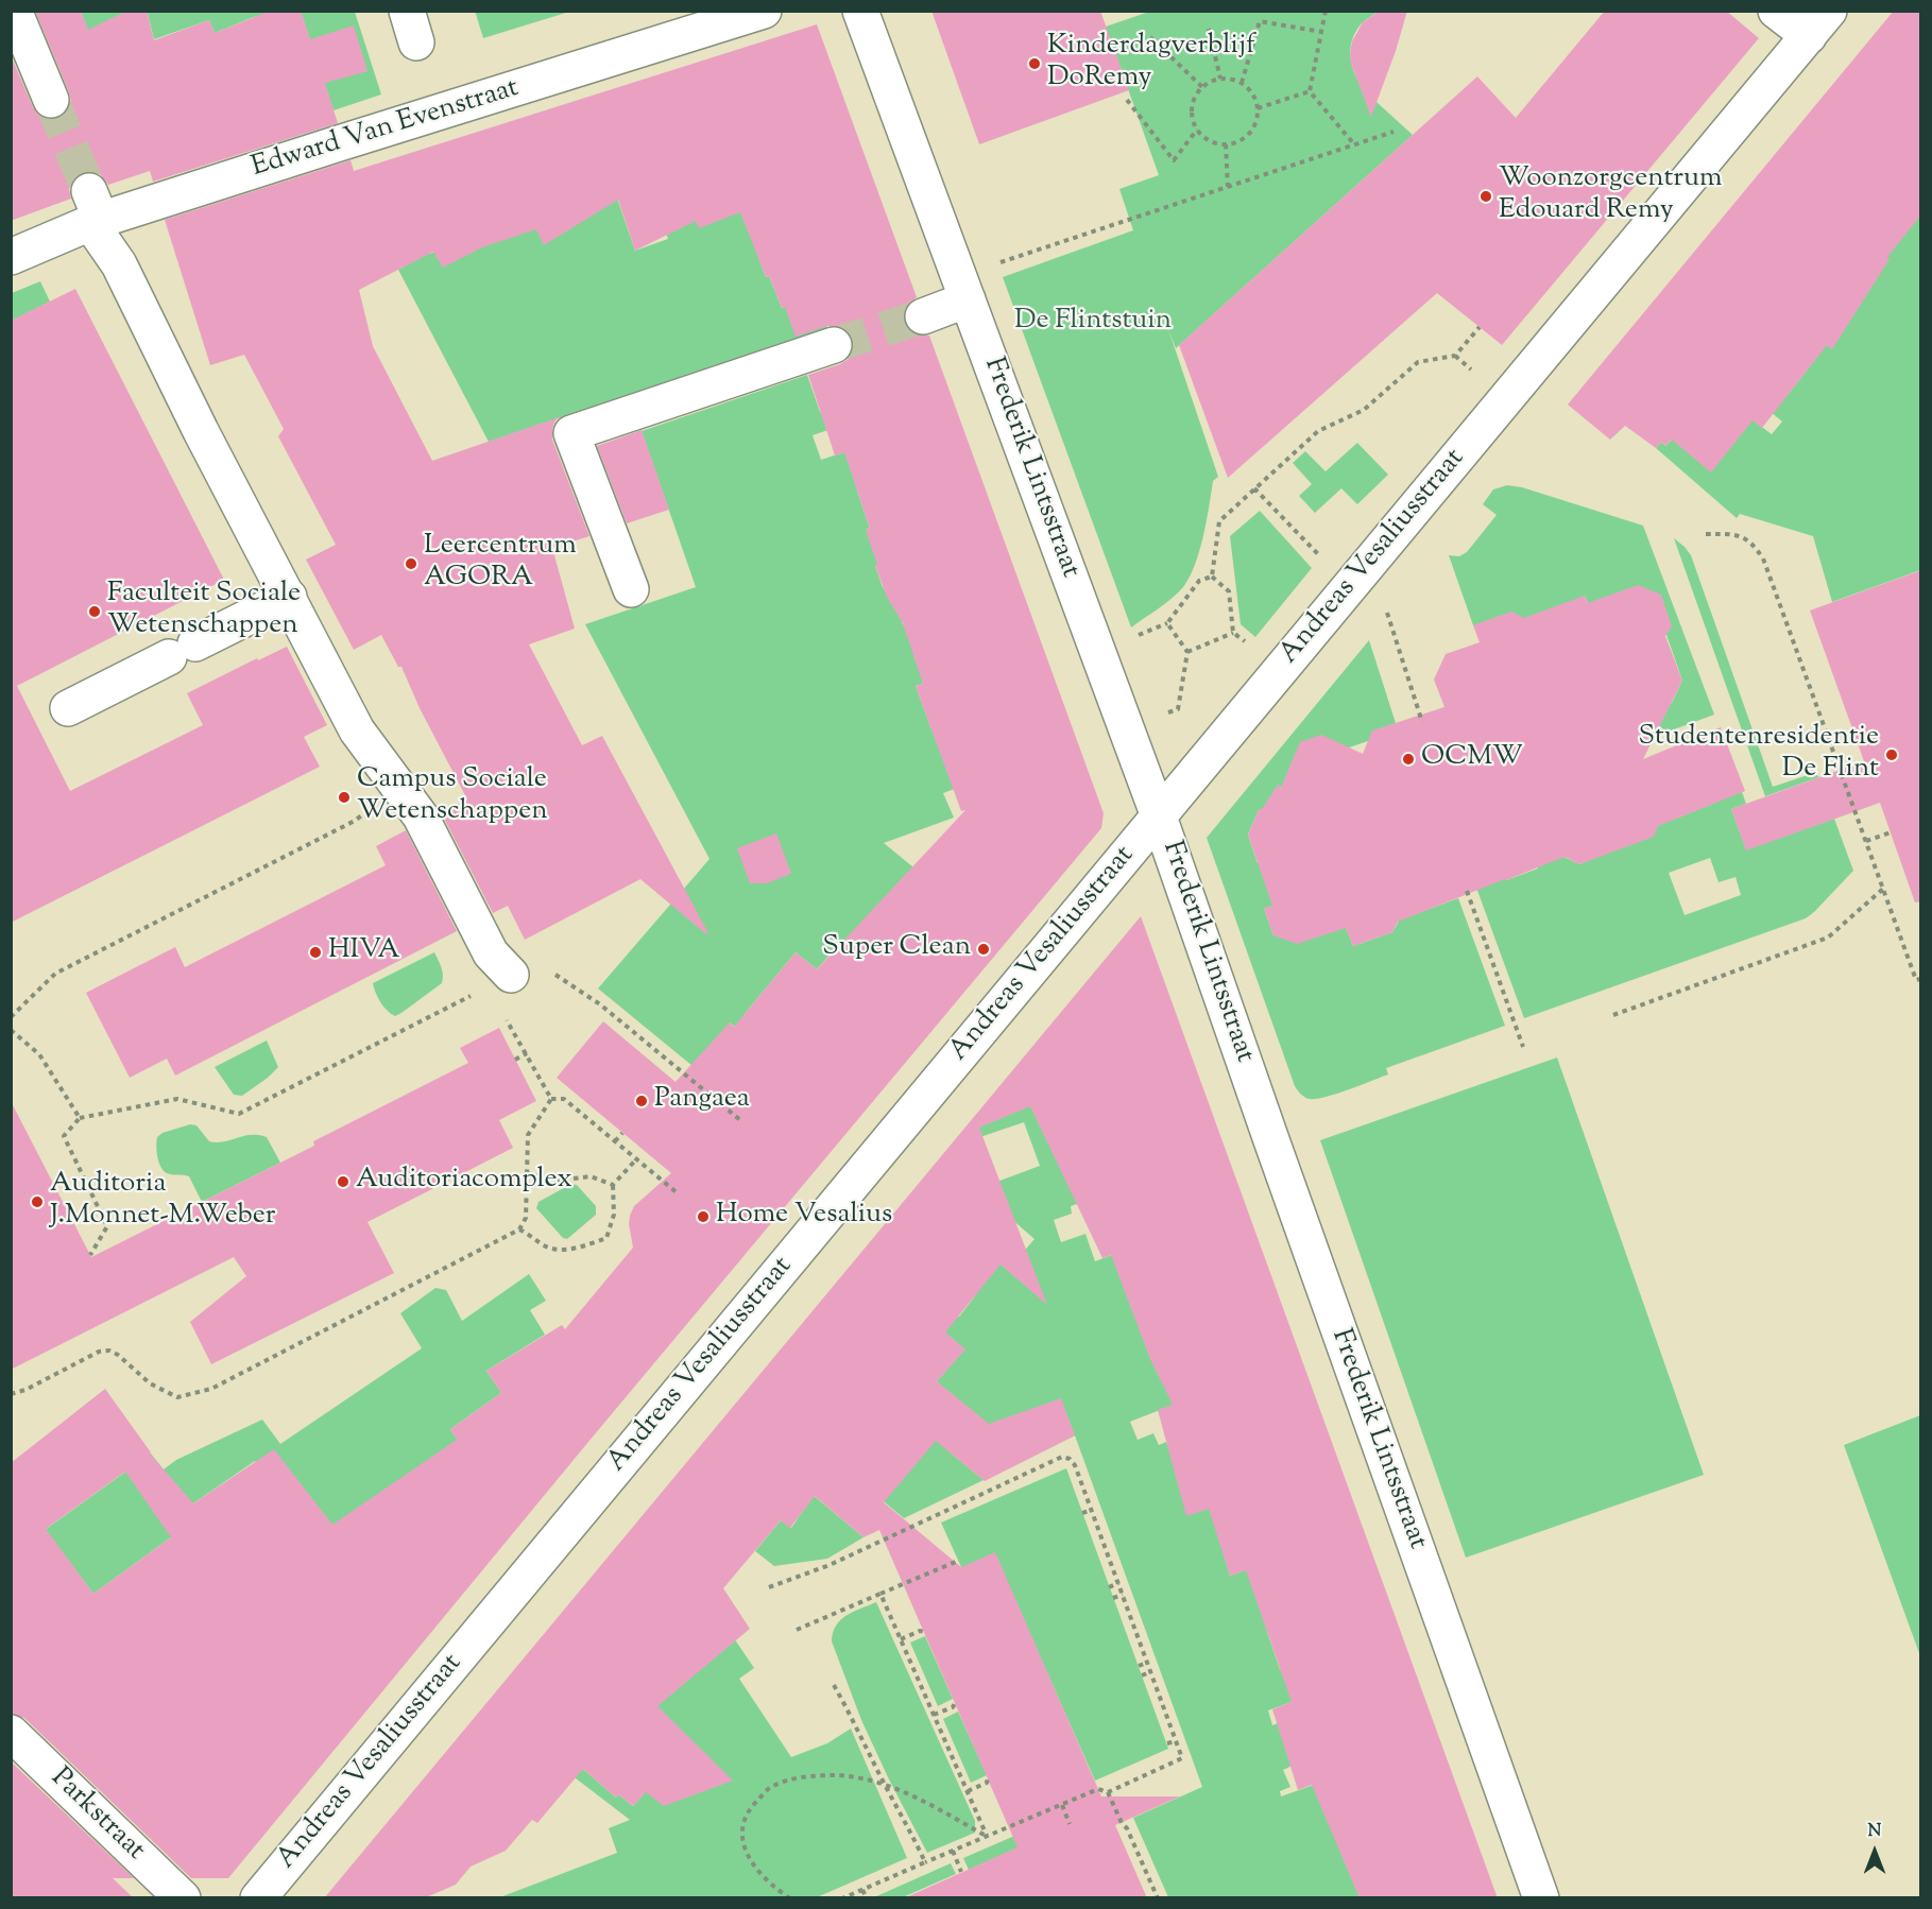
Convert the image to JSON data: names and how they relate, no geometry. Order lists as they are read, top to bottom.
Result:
{
  "streets": {
    "street": [
      "Edward Van Evenstraat",
      "Frederik Lintsstraat",
      "Andreas Vesaliusstraat",
      "Parkstraat"
    ]
  },
  "crossings": [
    ["Frederik Lintsstraat", "Andreas Vesaliusstraat"]
  ],
  "parks": ["De Flintstuin"],
  "places": [
    "Kinderdagverblijf DoRemy",
    "Woonzorgcentrum Edouard Remy",
    "Leercentrum AGORA",
    "Faculteit Sociale Wetenschappen",
    "Studentenresidentie De Flint",
    "OCMW",
    "Campus Sociale Wetenschappen",
    "Super Clean",
    "HIVA",
    "Pangaea",
    "Auditoriacomplex",
    "Auditoria J.Monnet-M.Weber",
    "Home Vesalius"
  ],
  "north": "top"
}
